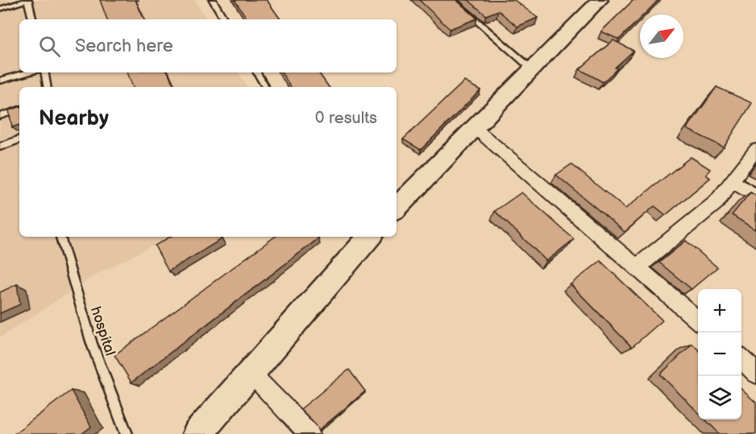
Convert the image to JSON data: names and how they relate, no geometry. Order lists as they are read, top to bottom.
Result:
{
  "streets": {
    "lane": ["hospital"]
  },
  "north": "top right",
  "page": {
    "search": "Search here",
    "heading": ["Nearby", "0 results"],
    "map_buttons": ["+", "−"]
  }
}
